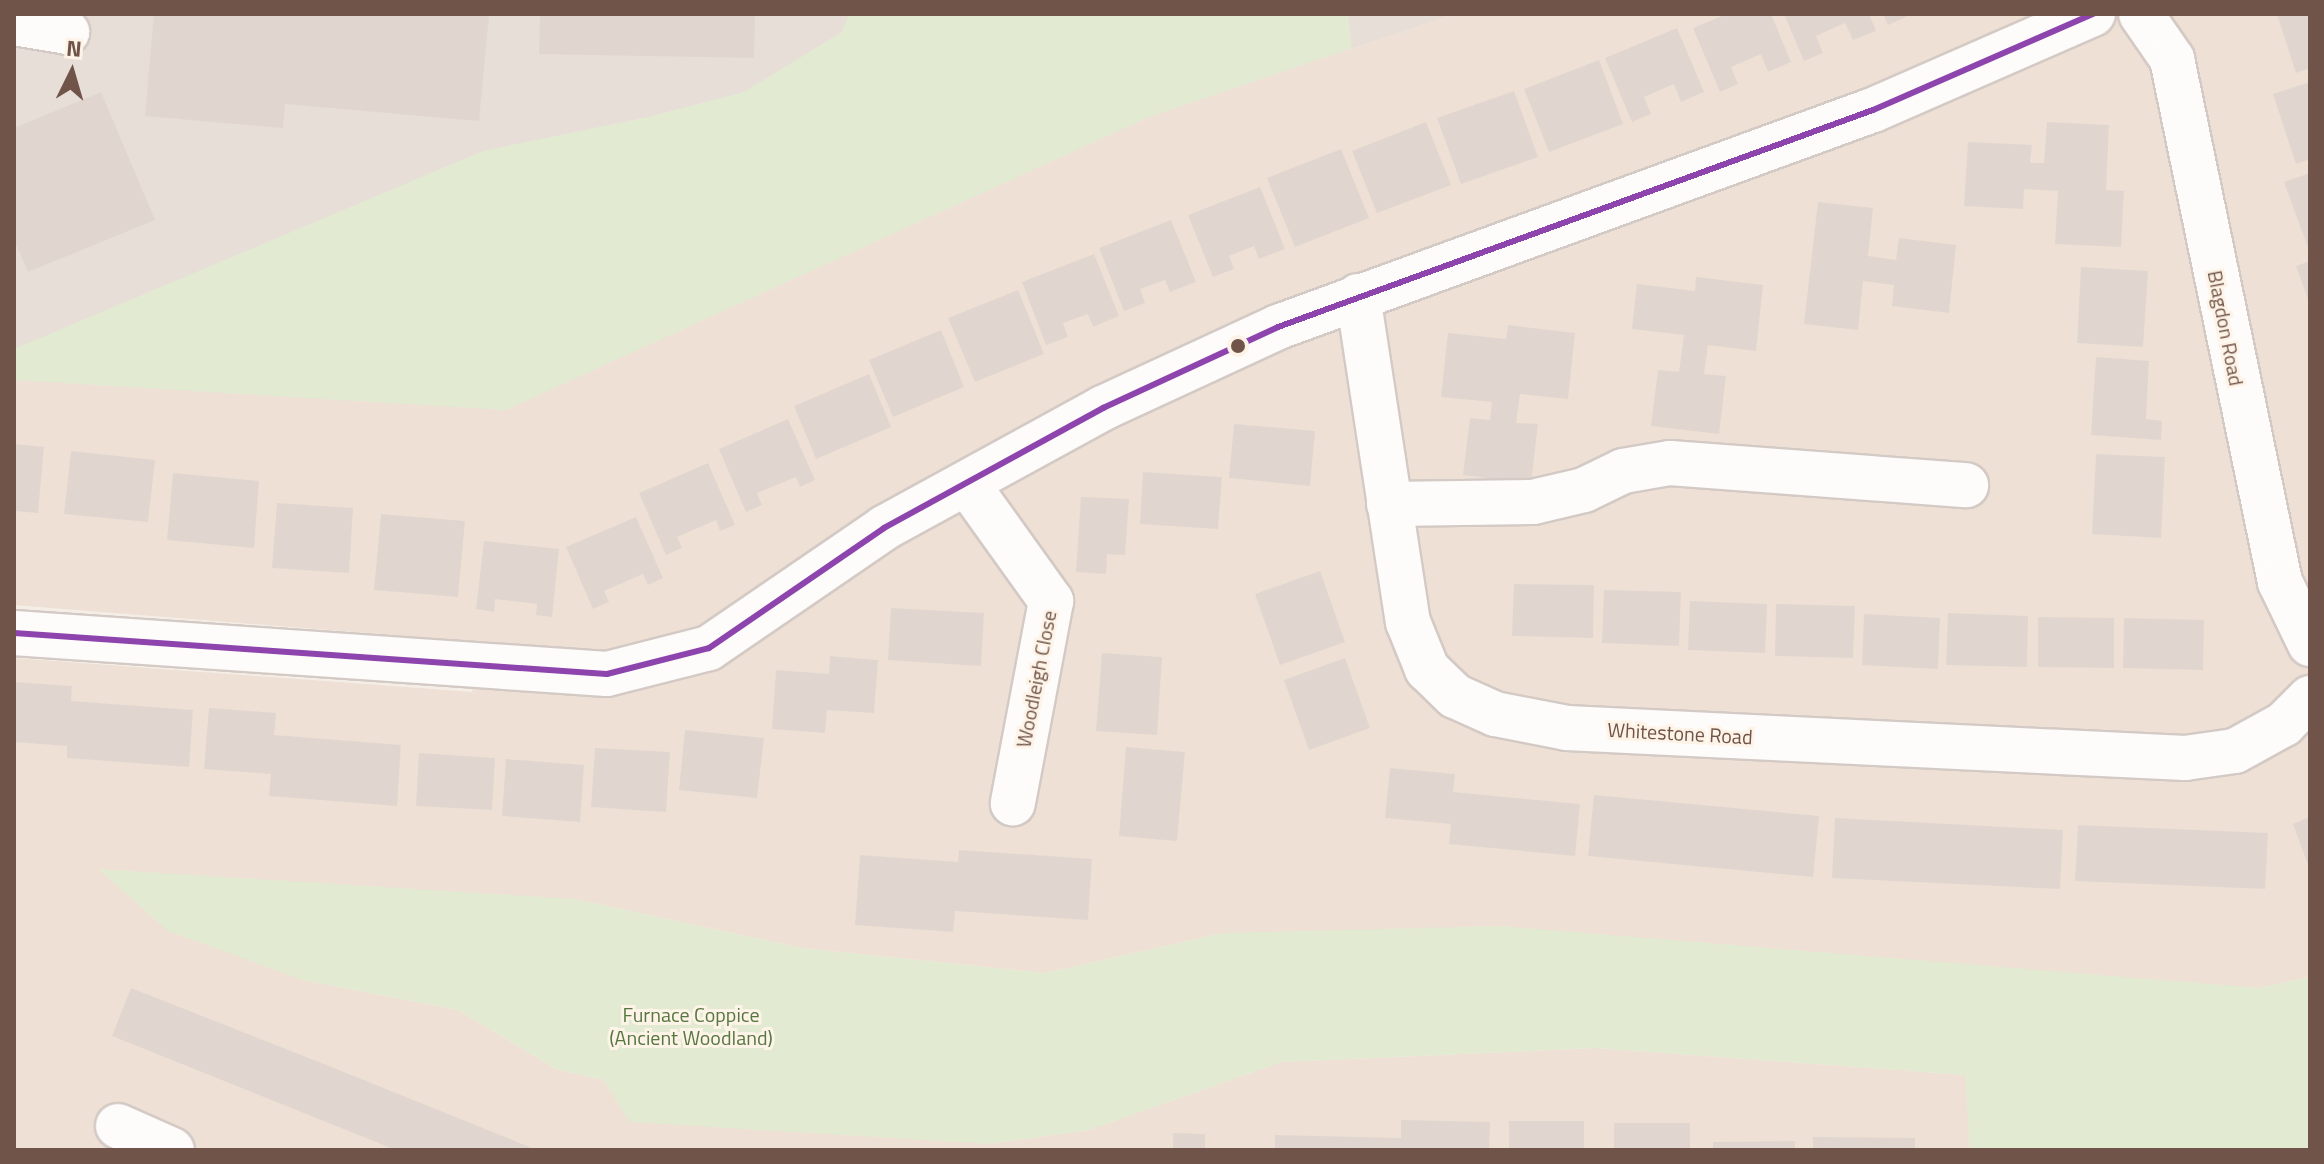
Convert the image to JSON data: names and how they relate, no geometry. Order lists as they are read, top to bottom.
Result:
{
  "streets": {
    "street": ["Blagdon Road", "Woodleigh Close", "Whitestone Road"]
  },
  "parks": ["Furnace Coppice (Ancient Woodland)"],
  "north": "top"
}
